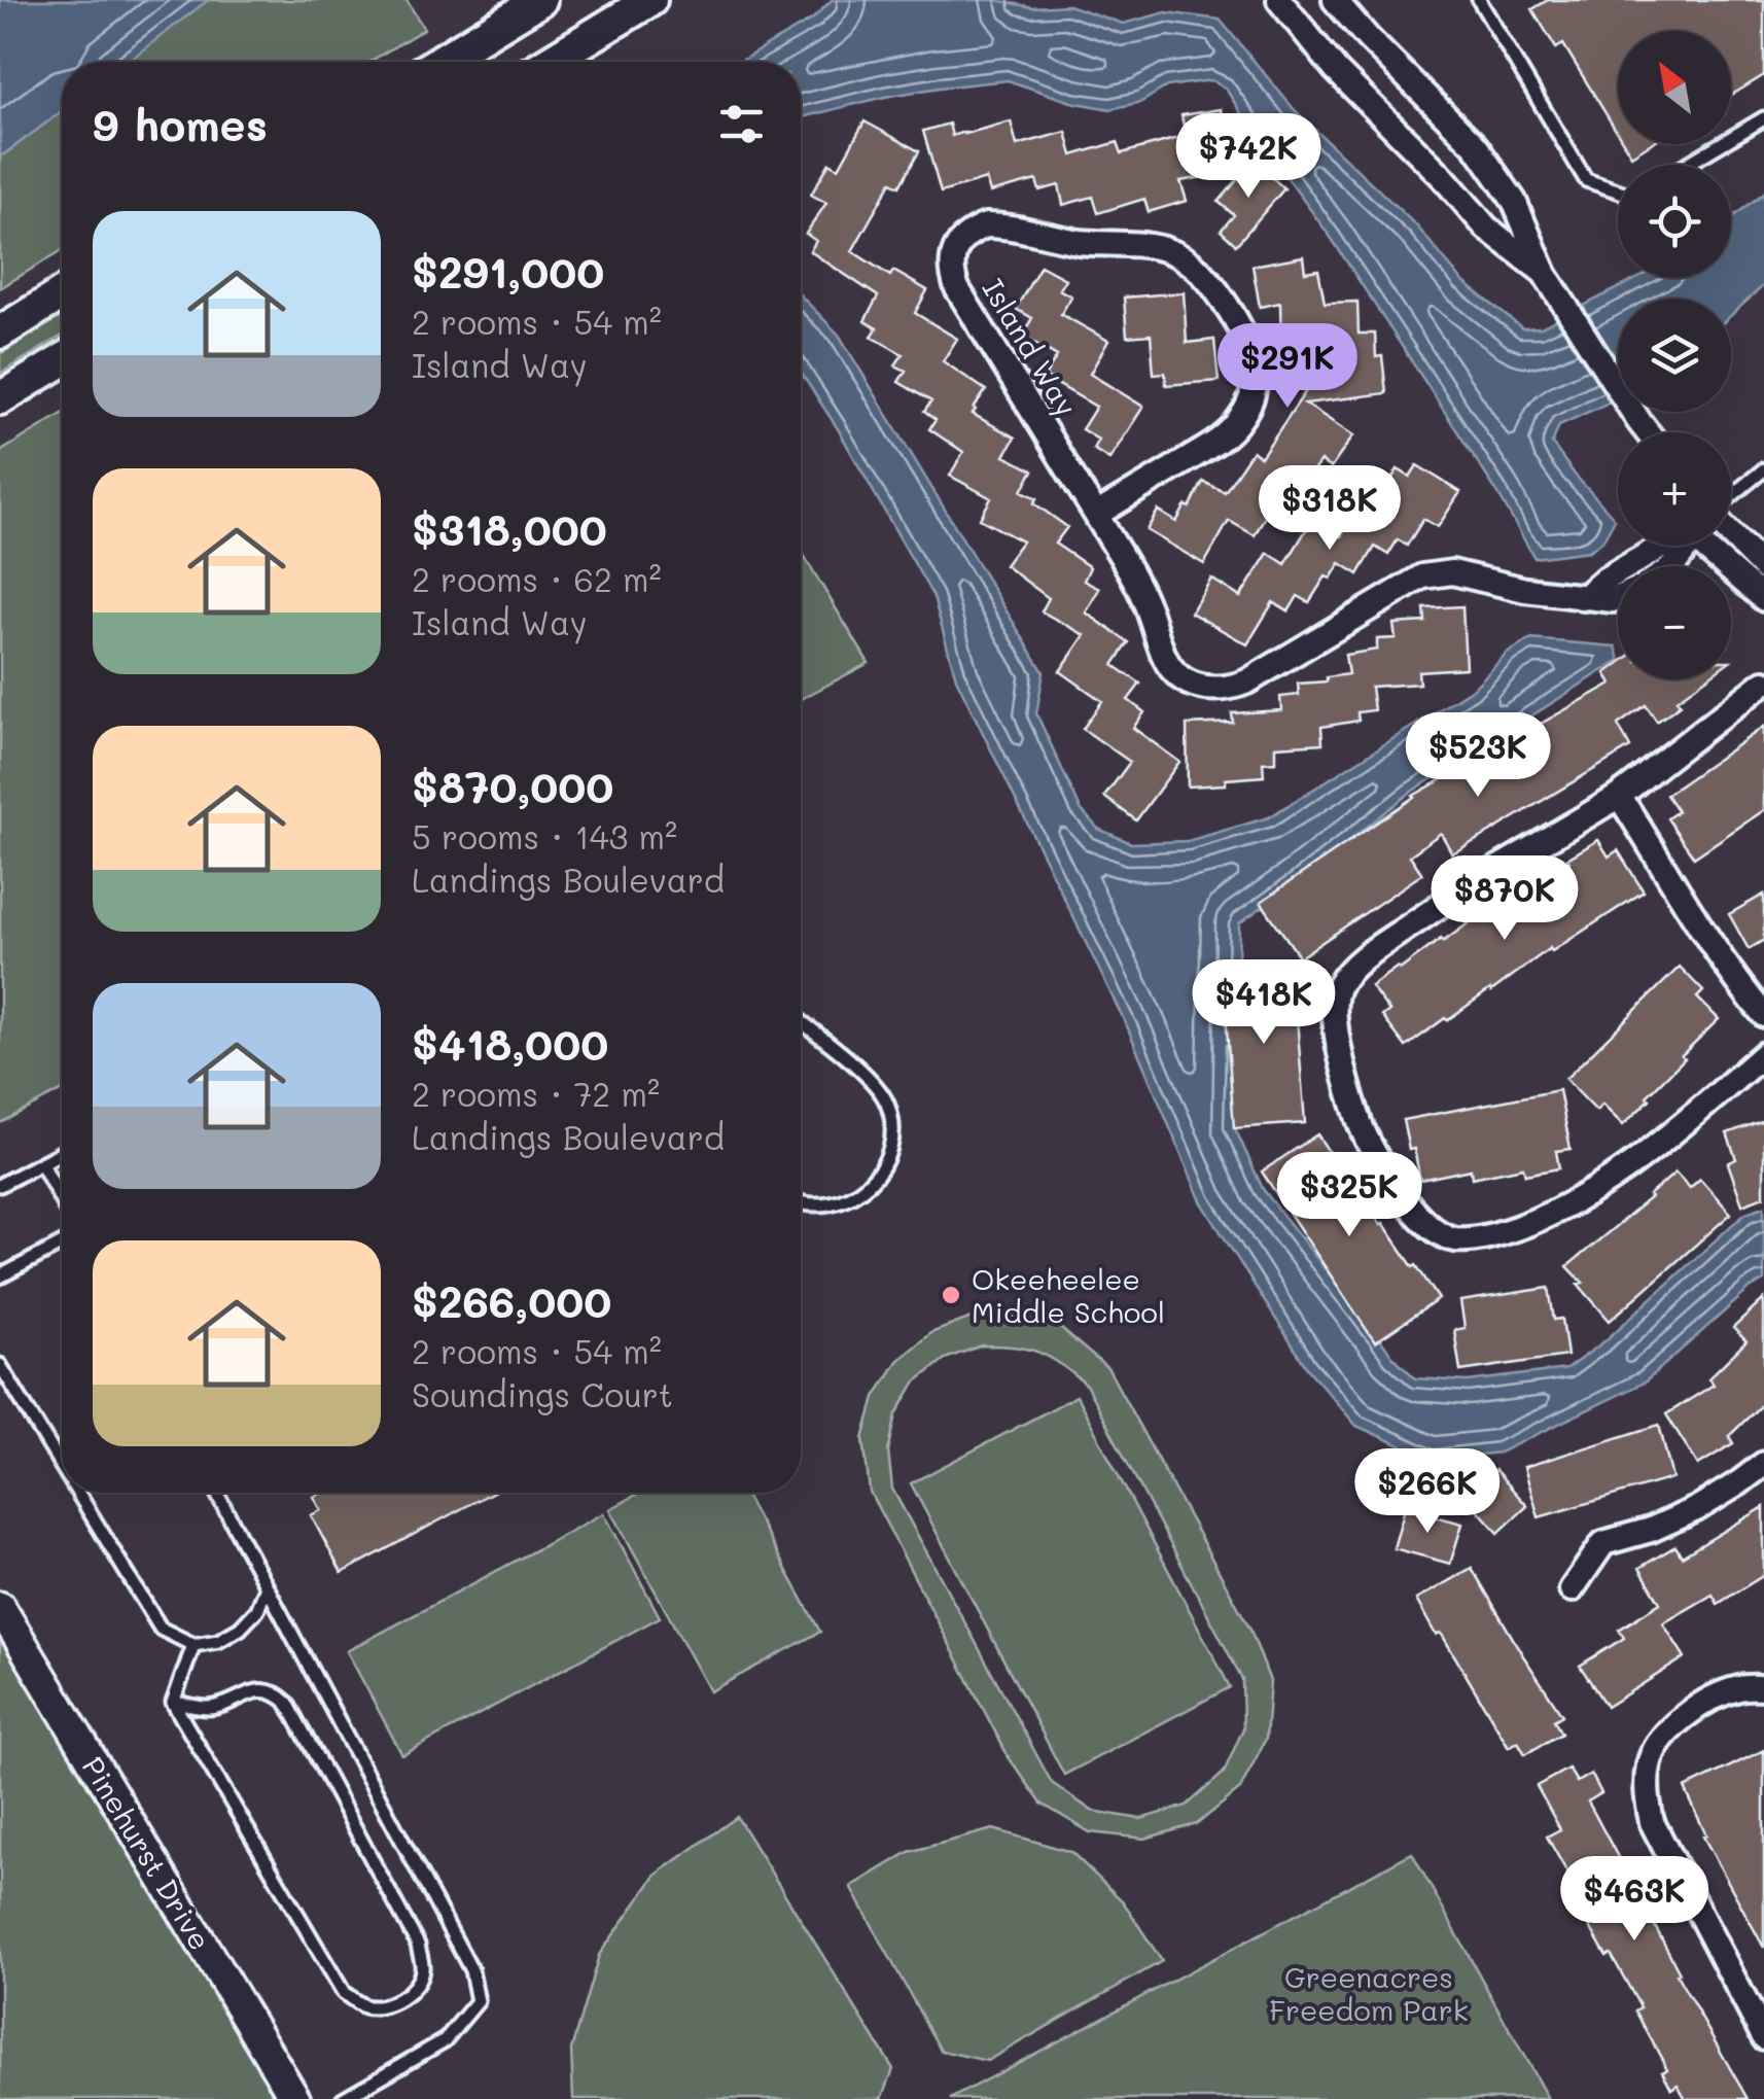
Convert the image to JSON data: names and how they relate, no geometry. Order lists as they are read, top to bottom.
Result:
{
  "streets": {
    "street": ["Island Way", "Pinehurst Drive"]
  },
  "parks": ["Greenacres Freedom Park"],
  "places": ["Okeeheelee Middle School"],
  "north": "top left",
  "page": {
    "map_buttons": ["+", "−"],
    "heading": "9 homes",
    "price": [
      "$742K",
      "$291K",
      "$318K",
      "$523K",
      "$870K",
      "$418K",
      "$325K",
      "$266K",
      "$463K"
    ],
    "list": [
      {
        "name": "$291,000",
        "note": "2 rooms · 54 m² · Island Way"
      },
      {
        "name": "$318,000",
        "note": "2 rooms · 62 m² · Island Way"
      },
      {
        "name": "$870,000",
        "note": "5 rooms · 143 m² · Landings Boulevard"
      },
      {
        "name": "$418,000",
        "note": "2 rooms · 72 m² · Landings Boulevard"
      },
      {
        "name": "$266,000",
        "note": "2 rooms · 54 m² · Soundings Court"
      }
    ]
  }
}
